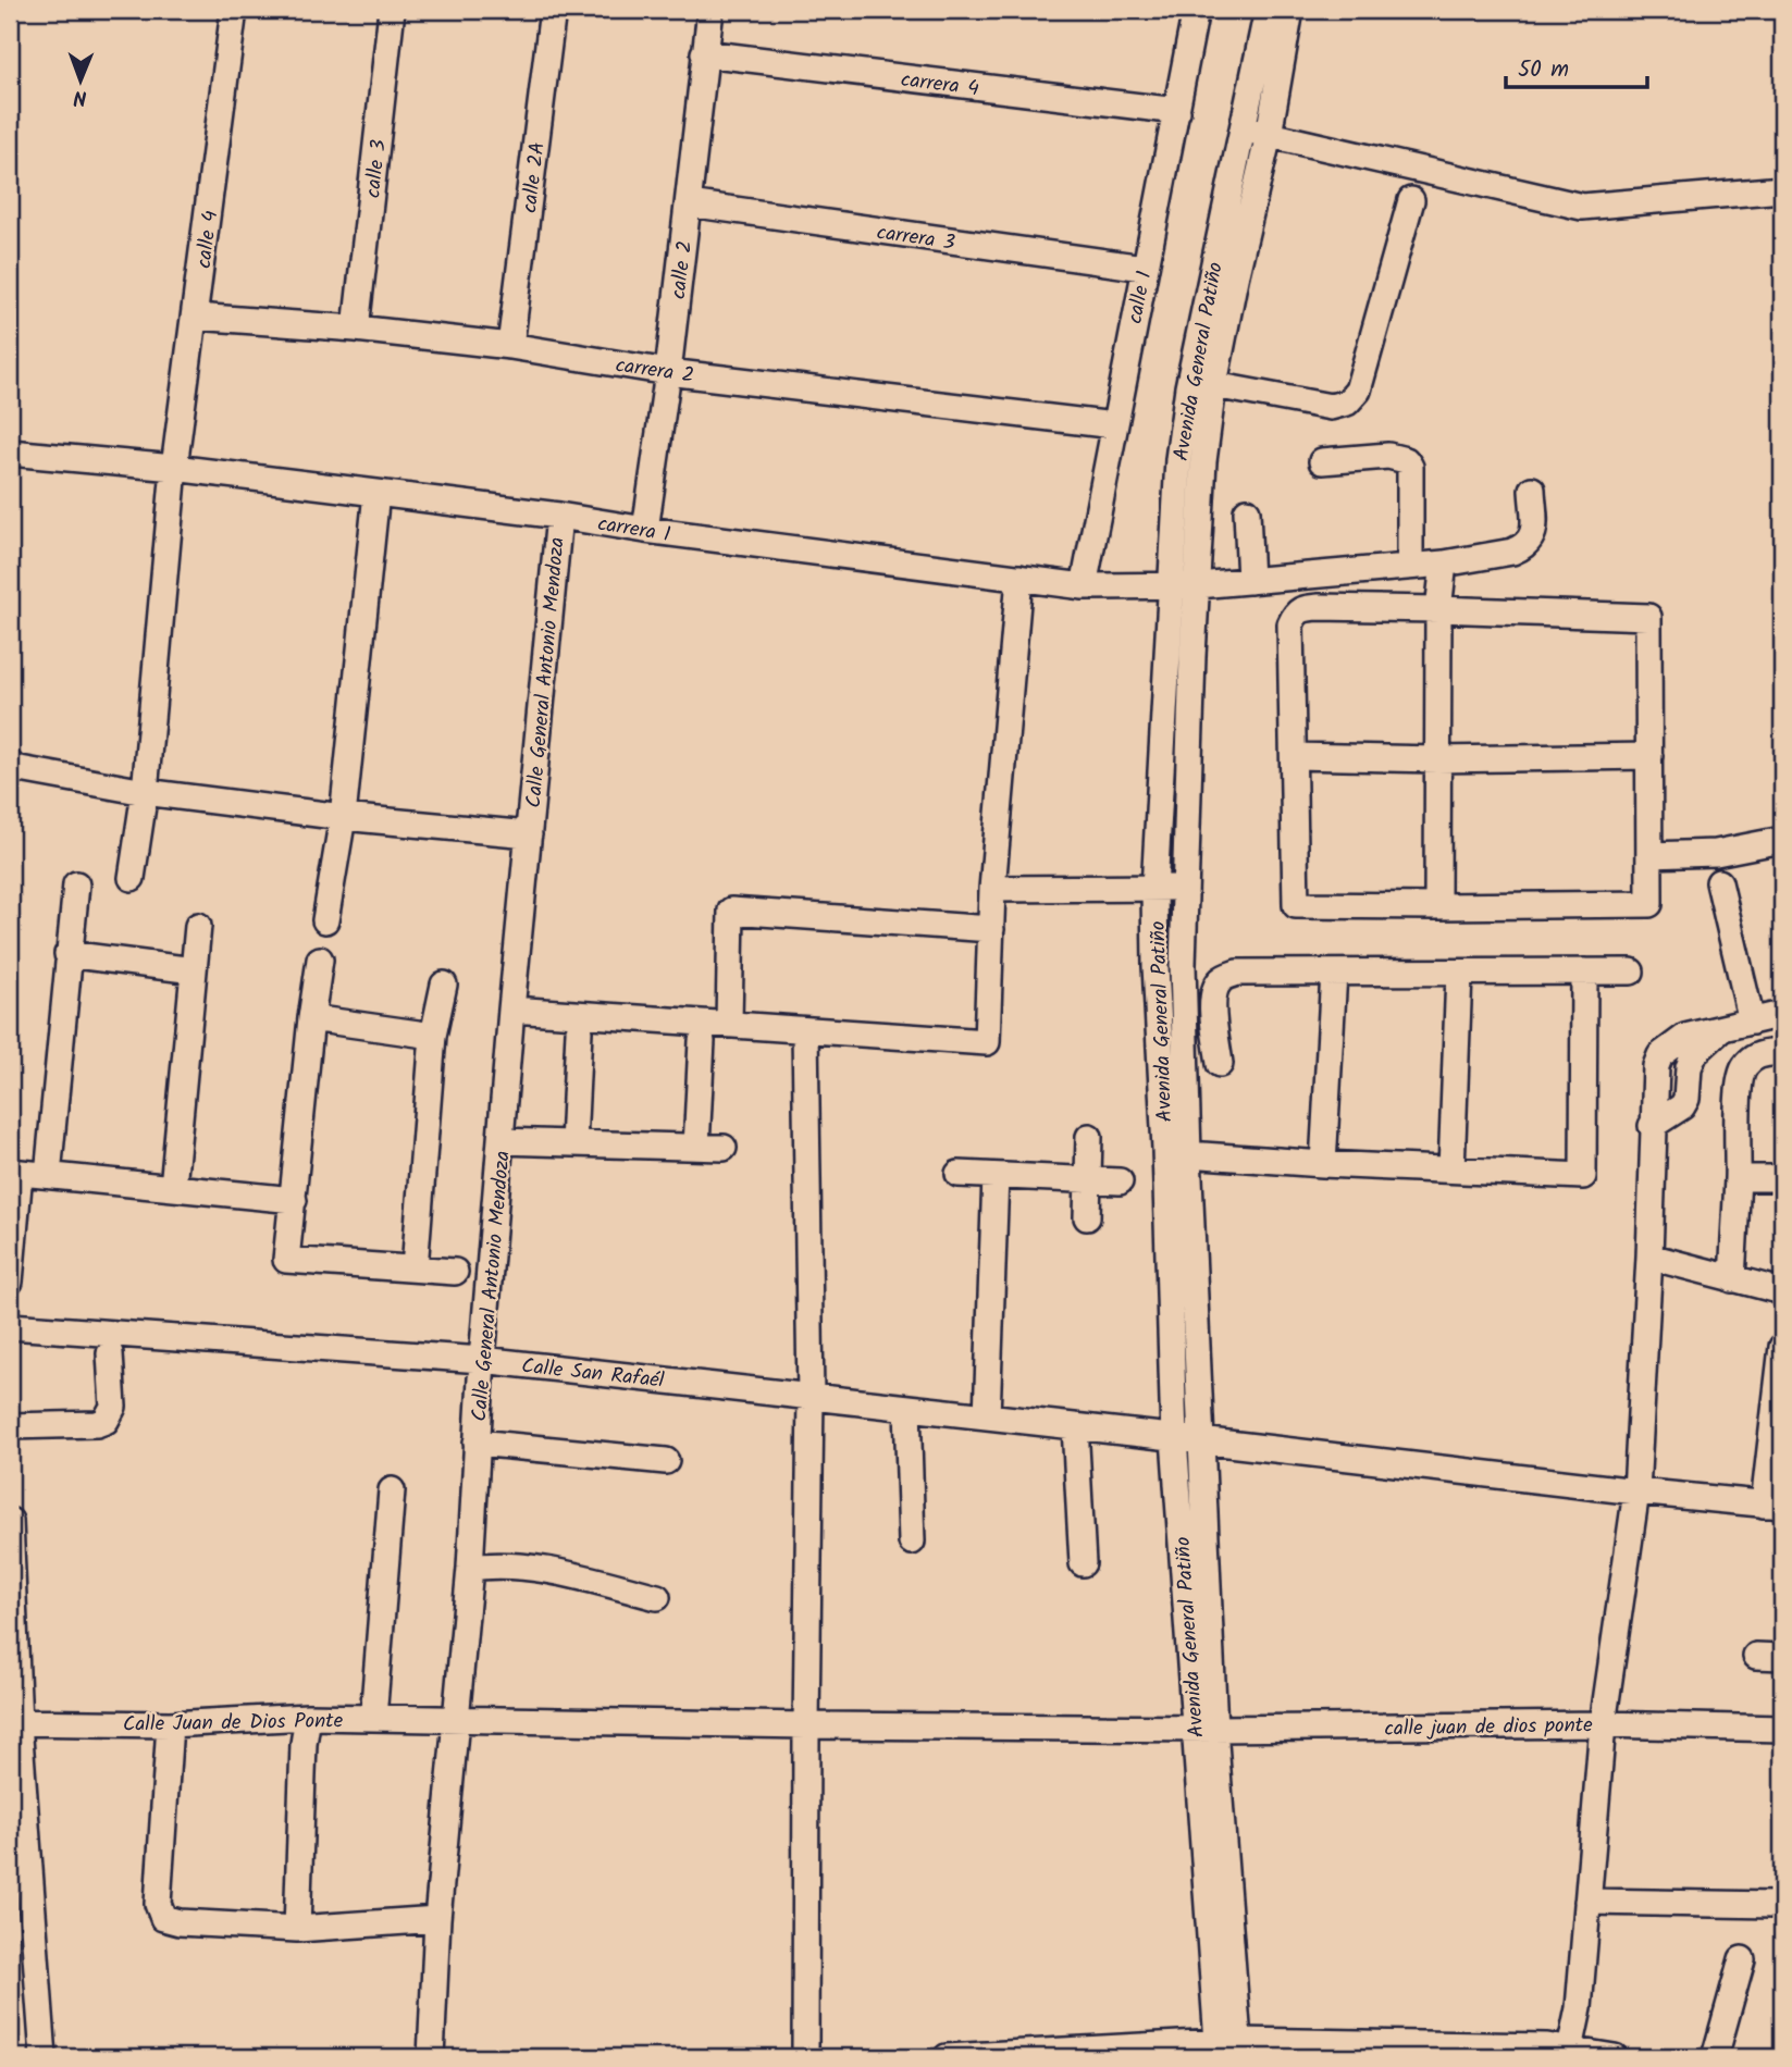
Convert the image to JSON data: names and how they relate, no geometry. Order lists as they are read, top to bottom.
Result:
{
  "streets": {
    "street": [
      "carrera 4",
      "calle 3",
      "calle 2A",
      "carrera 3",
      "calle 4",
      "calle 2",
      "calle 1",
      "Avenida General Patiño",
      "carrera 2",
      "carrera 1",
      "Calle General Antonio Mendoza",
      "Calle San Rafaél",
      "Calle Juan de Dios Ponte",
      "calle juan de dios ponte"
    ]
  },
  "crossings": [
    ["carrera 4", "calle 2"],
    ["carrera 4", "calle 1"],
    ["calle 3", "carrera 2"],
    ["calle 2A", "carrera 2"],
    ["carrera 3", "calle 2"],
    ["carrera 3", "calle 1"],
    ["calle 4", "carrera 2"],
    ["calle 4", "carrera 1"],
    ["calle 2", "carrera 2"],
    ["calle 2", "carrera 1"],
    ["calle 1", "carrera 2"],
    ["calle 1", "carrera 1"],
    ["Avenida General Patiño", "carrera 1"],
    ["Avenida General Patiño", "Calle San Rafaél"],
    ["Avenida General Patiño", "calle juan de dios ponte"],
    ["carrera 1", "Calle General Antonio Mendoza"],
    ["Calle General Antonio Mendoza", "Calle San Rafaél"],
    ["Calle General Antonio Mendoza", "Calle Juan de Dios Ponte"],
    ["Calle Juan de Dios Ponte", "calle juan de dios ponte"]
  ],
  "scale_bar": "50 m",
  "north": "bottom"
}
